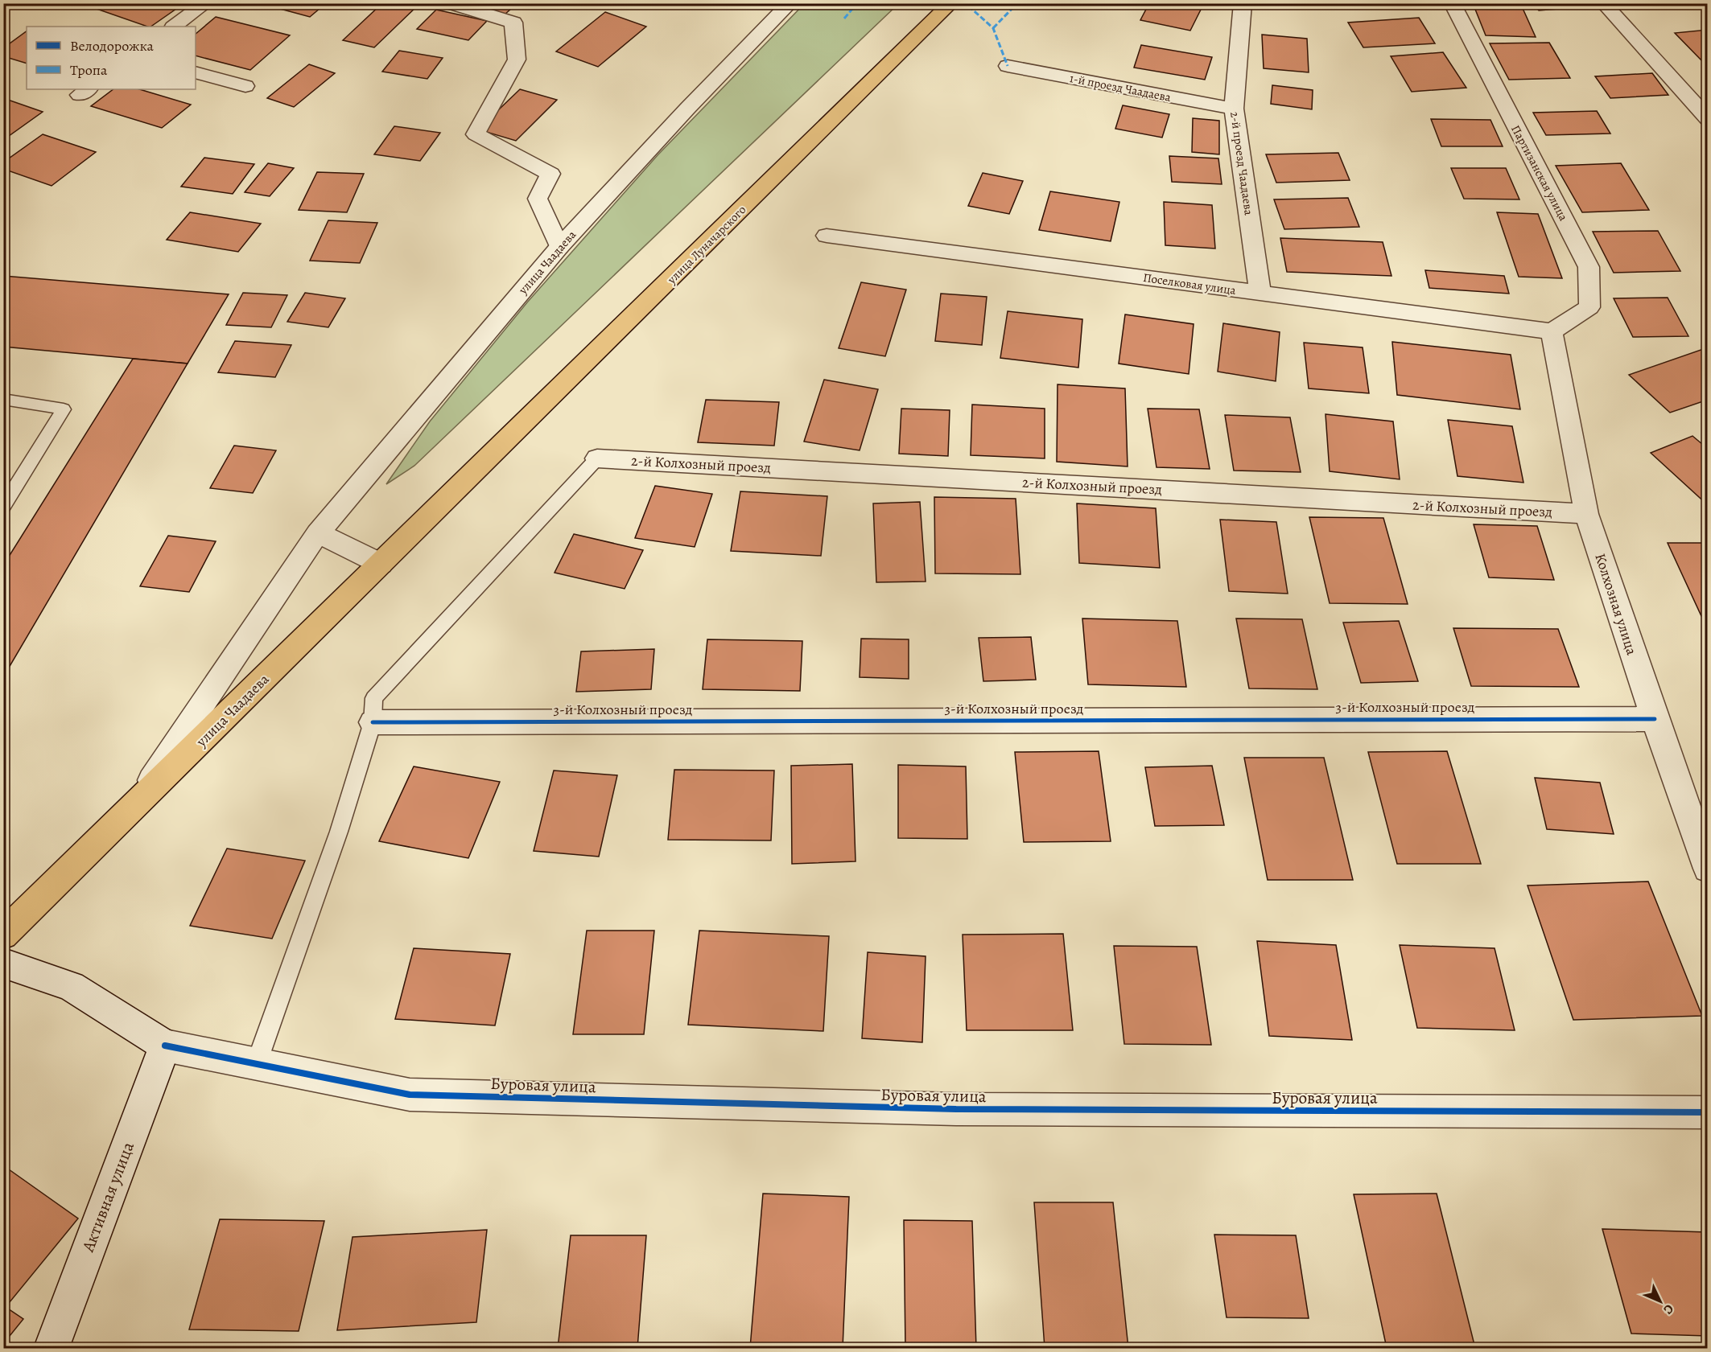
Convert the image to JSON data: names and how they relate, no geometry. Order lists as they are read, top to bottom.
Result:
{
  "streets": {
    "main road": ["улица Луначарского", "улица Чаадаева"],
    "street": [
      "1-й проезд Чаадаева",
      "2-й проезд Чаадаева",
      "Партизанская улица",
      "Поселковая улица",
      "2-й Колхозный проезд",
      "Колхозная улица",
      "3-й Колхозный проезд",
      "Буровая улица",
      "Активная улица"
    ]
  },
  "crossings": [
    ["1-й проезд Чаадаева", "2-й проезд Чаадаева"],
    ["2-й проезд Чаадаева", "Поселковая улица"],
    ["Партизанская улица", "Поселковая улица"],
    ["Партизанская улица", "Колхозная улица"],
    ["улица Луначарского", "улица Чаадаева"],
    ["Поселковая улица", "Колхозная улица"],
    ["2-й Колхозный проезд", "Колхозная улица"],
    ["Колхозная улица", "3-й Колхозный проезд"],
    ["Буровая улица", "Активная улица"]
  ],
  "legend": ["Велодорожка", "Тропа"],
  "north": "bottom right"
}
